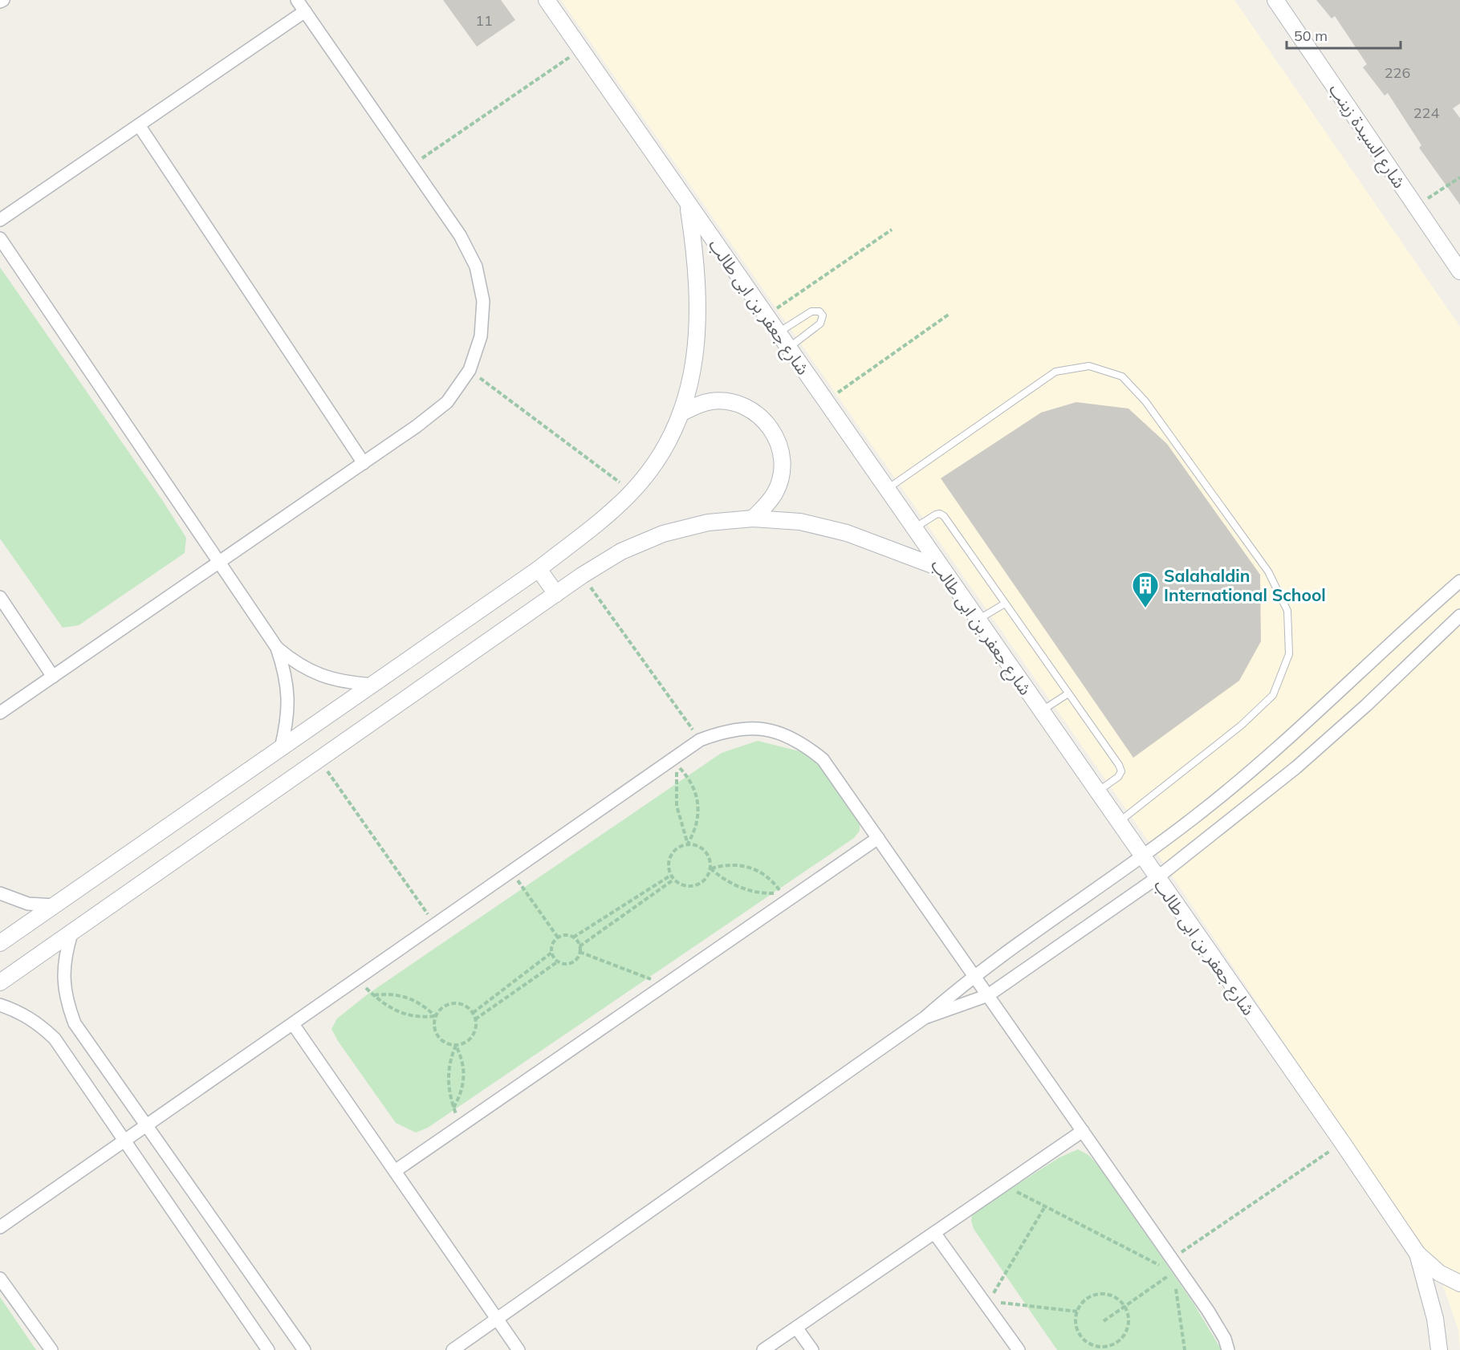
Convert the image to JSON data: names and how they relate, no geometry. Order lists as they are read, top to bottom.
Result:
{
  "streets": {
    "street": ["شارع السيدة زينب", "شارع جعفر بن ابى طالب"]
  },
  "places": {
    "building": ["Salahaldin International School"]
  },
  "house_numbers": ["11", "226", "224"],
  "scale_bar": "50 m"
}
